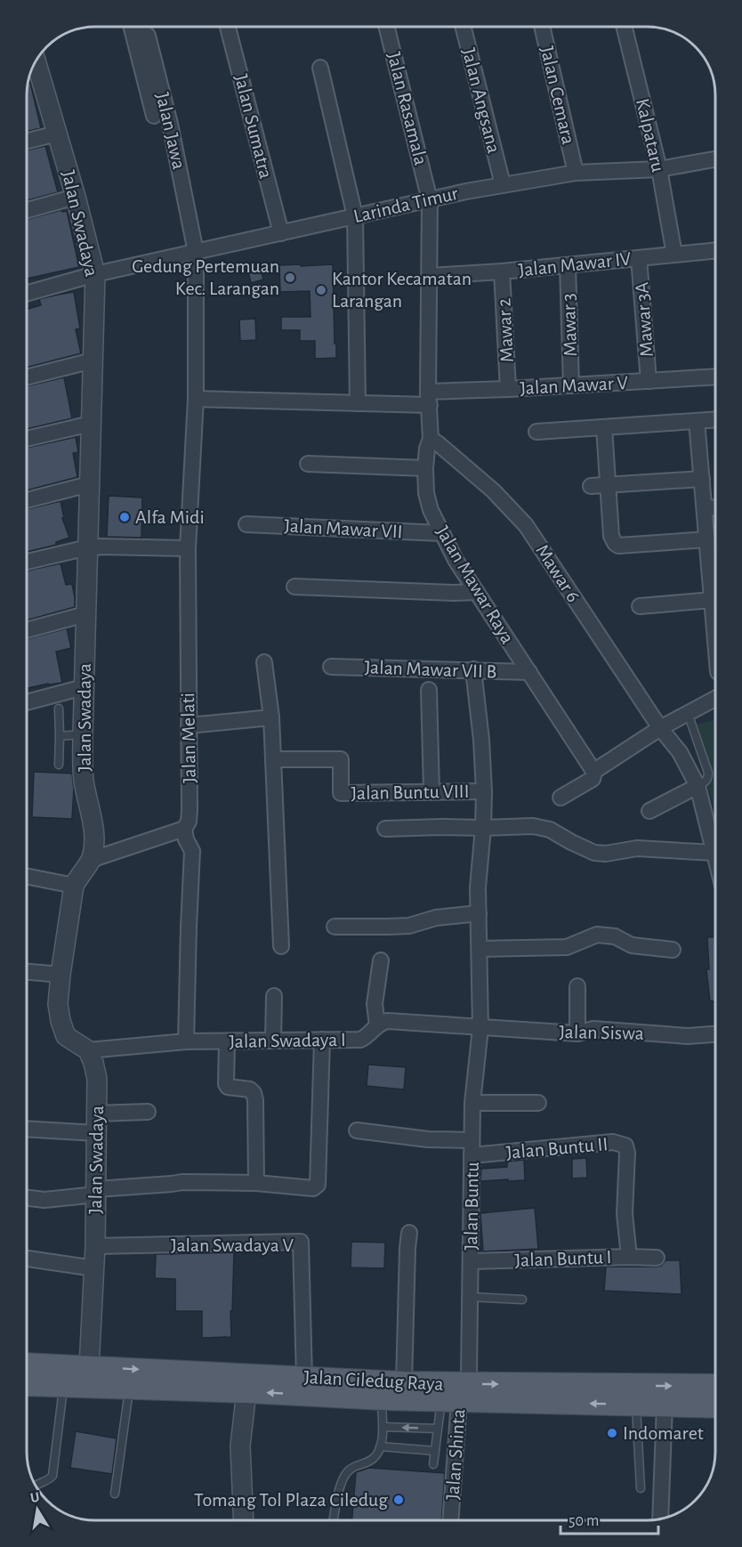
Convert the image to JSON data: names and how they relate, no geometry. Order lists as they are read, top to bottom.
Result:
{
  "streets": {
    "main road": ["Jalan Ciledug Raya"],
    "street": [
      "Jalan Cemara",
      "Jalan Angsana",
      "Jalan Rasamala",
      "Jalan Sumatra",
      "Jalan Jawa",
      "Kalpataru",
      "Larinda Timur",
      "Jalan Swadaya",
      "Jalan Mawar IV",
      "Mawar 3A",
      "Mawar 3",
      "Mawar 2",
      "Jalan Mawar V",
      "Jalan Mawar VII",
      "Mawar 6",
      "Jalan Mawar Raya",
      "Jalan Mawar VII B",
      "Jalan Melati",
      "Jalan Buntu VIII",
      "Jalan Siswa",
      "Jalan Swadaya I",
      "Jalan Buntu II",
      "Jalan Buntu",
      "Jalan Swadaya V",
      "Jalan Buntu I",
      "Jalan Shinta"
    ]
  },
  "crossings": [
    ["Jalan Cemara", "Larinda Timur"],
    ["Jalan Angsana", "Larinda Timur"],
    ["Jalan Rasamala", "Larinda Timur"],
    ["Jalan Rasamala", "Jalan Mawar Raya"],
    ["Jalan Sumatra", "Larinda Timur"],
    ["Jalan Jawa", "Larinda Timur"],
    ["Jalan Jawa", "Jalan Melati"],
    ["Kalpataru", "Larinda Timur"],
    ["Kalpataru", "Jalan Mawar IV"],
    ["Larinda Timur", "Jalan Swadaya"],
    ["Larinda Timur", "Jalan Mawar Raya"],
    ["Larinda Timur", "Jalan Melati"],
    ["Jalan Swadaya", "Jalan Swadaya I"],
    ["Jalan Swadaya", "Jalan Swadaya V"],
    ["Jalan Swadaya", "Jalan Ciledug Raya"],
    ["Jalan Mawar IV", "Mawar 3A"],
    ["Jalan Mawar IV", "Mawar 3"],
    ["Jalan Mawar IV", "Mawar 2"],
    ["Jalan Mawar IV", "Jalan Mawar Raya"],
    ["Mawar 3A", "Jalan Mawar V"],
    ["Mawar 3", "Jalan Mawar V"],
    ["Mawar 2", "Jalan Mawar V"],
    ["Jalan Mawar V", "Jalan Mawar Raya"],
    ["Jalan Mawar V", "Jalan Melati"],
    ["Jalan Mawar VII", "Jalan Mawar Raya"],
    ["Mawar 6", "Jalan Mawar Raya"],
    ["Jalan Mawar Raya", "Jalan Mawar VII B"],
    ["Jalan Mawar VII B", "Jalan Buntu"],
    ["Jalan Buntu VIII", "Jalan Buntu"],
    ["Jalan Siswa", "Jalan Swadaya I"],
    ["Jalan Siswa", "Jalan Buntu"],
    ["Jalan Swadaya I", "Jalan Buntu"],
    ["Jalan Buntu II", "Jalan Buntu"],
    ["Jalan Buntu II", "Jalan Buntu I"],
    ["Jalan Buntu", "Jalan Buntu I"],
    ["Jalan Buntu", "Jalan Ciledug Raya"],
    ["Jalan Buntu", "Jalan Shinta"],
    ["Jalan Swadaya V", "Jalan Ciledug Raya"],
    ["Jalan Ciledug Raya", "Jalan Shinta"]
  ],
  "places": [
    "Gedung Pertemuan Kec. Larangan",
    "Kantor Kecamatan Larangan",
    "Alfa Midi",
    "Indomaret",
    "Tomang Tol Plaza Ciledug"
  ],
  "scale_bar": "50 m",
  "north": "top"
}
